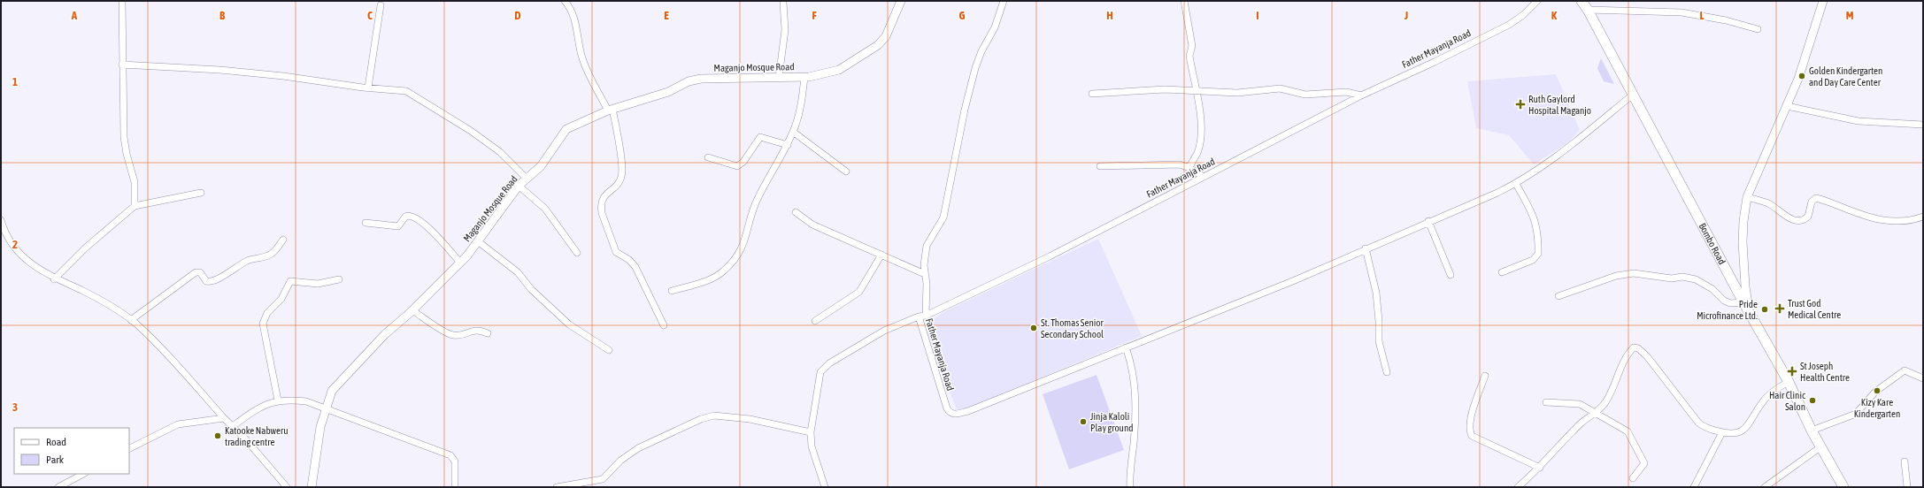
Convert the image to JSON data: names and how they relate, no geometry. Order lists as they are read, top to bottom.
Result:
{
  "streets": {
    "main road": ["Bombo Road"],
    "street": ["Father Mayanja Road", "Maganjo Mosque Road"]
  },
  "places": {
    "other": [
      "Golden Kindergarten and Day Care Center",
      "Pride Microfinance Ltd.",
      "St. Thomas Senior Secondary School",
      "Kizy Kare Kindergarten",
      "Hair Clinic Salon",
      "Jinja Kaloli Play ground",
      "Katooke Nabweru trading centre"
    ],
    "health": ["Ruth Gaylord Hospital Maganjo", "Trust God Medical Centre", "St Joseph Health Centre"]
  },
  "legend": ["Road", "Park"],
  "grid": {
    "columns": [
      "A",
      "B",
      "C",
      "D",
      "E",
      "F",
      "G",
      "H",
      "I",
      "J",
      "K",
      "L",
      "M"
    ],
    "rows": ["1", "2", "3"]
  }
}
